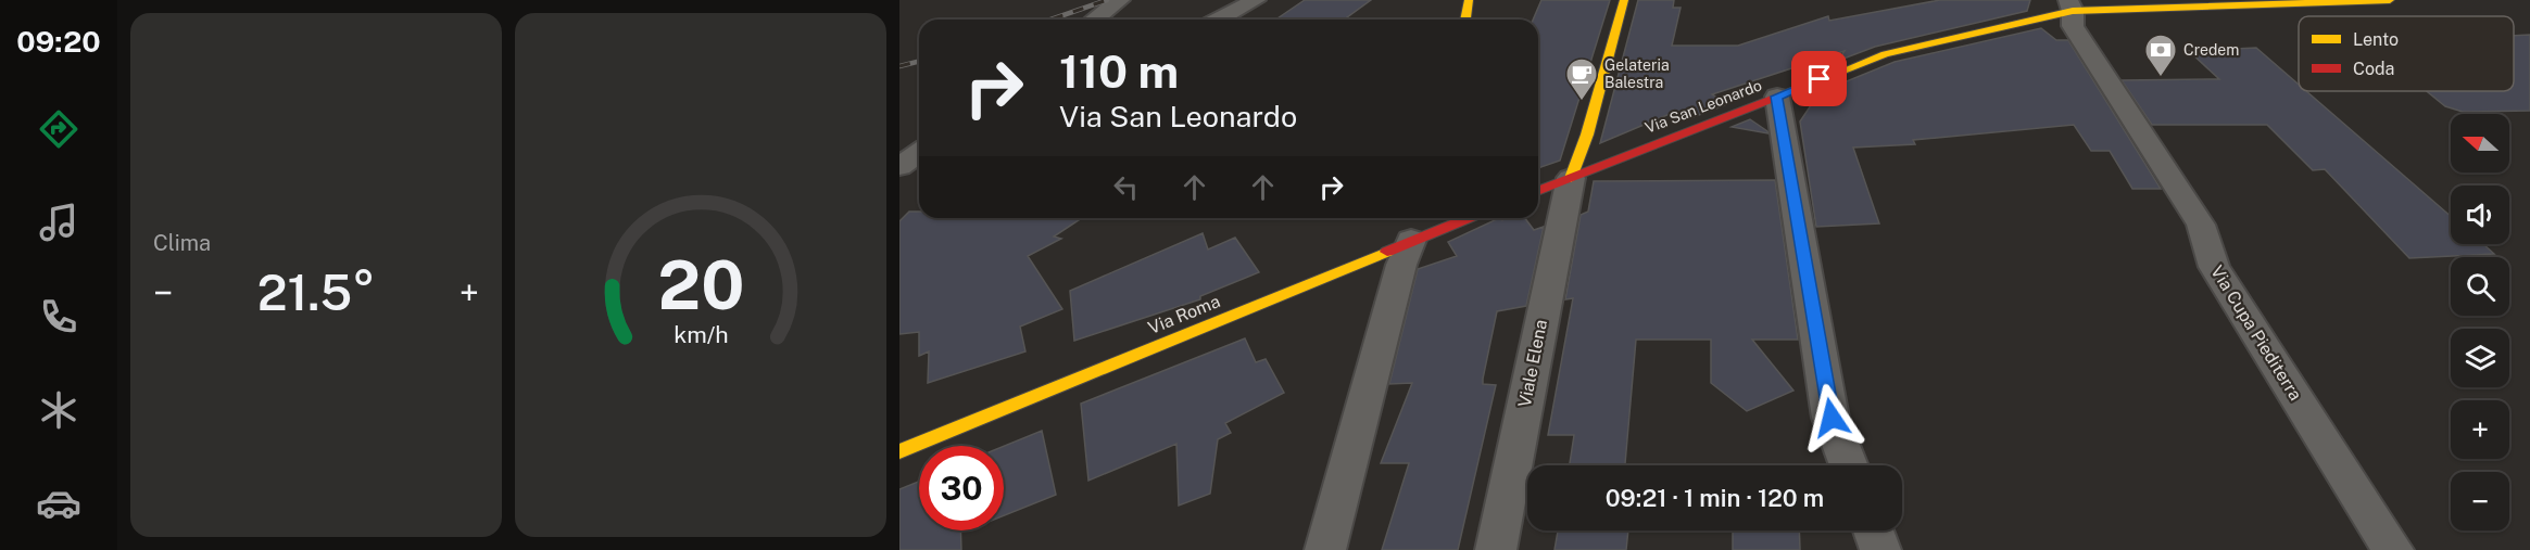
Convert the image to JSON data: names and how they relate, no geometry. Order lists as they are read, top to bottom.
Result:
{
  "streets": {
    "main road": ["Via San Leonardo", "Via Roma"],
    "street": ["Via Cupa Piediterra", "Viale Elena"]
  },
  "crossings": [
    ["Via San Leonardo", "Via Cupa Piediterra"],
    ["Via San Leonardo", "Viale Elena"]
  ],
  "places": {
    "bank": ["Credem"],
    "cafe": ["Gelateria Balestra"]
  },
  "legend": ["Lento", "Coda"],
  "north": "left",
  "page": {
    "tabs": "09:20",
    "tile": "Clima",
    "turn": ["110 m", "Via San Leonardo"],
    "map_buttons": ["+", "−"],
    "heat": ["−", "21.5°", "+"],
    "limit": "30",
    "trip": "09:21 · 1 min · 120 m",
    "gauge": ["20", "km/h"]
  }
}
